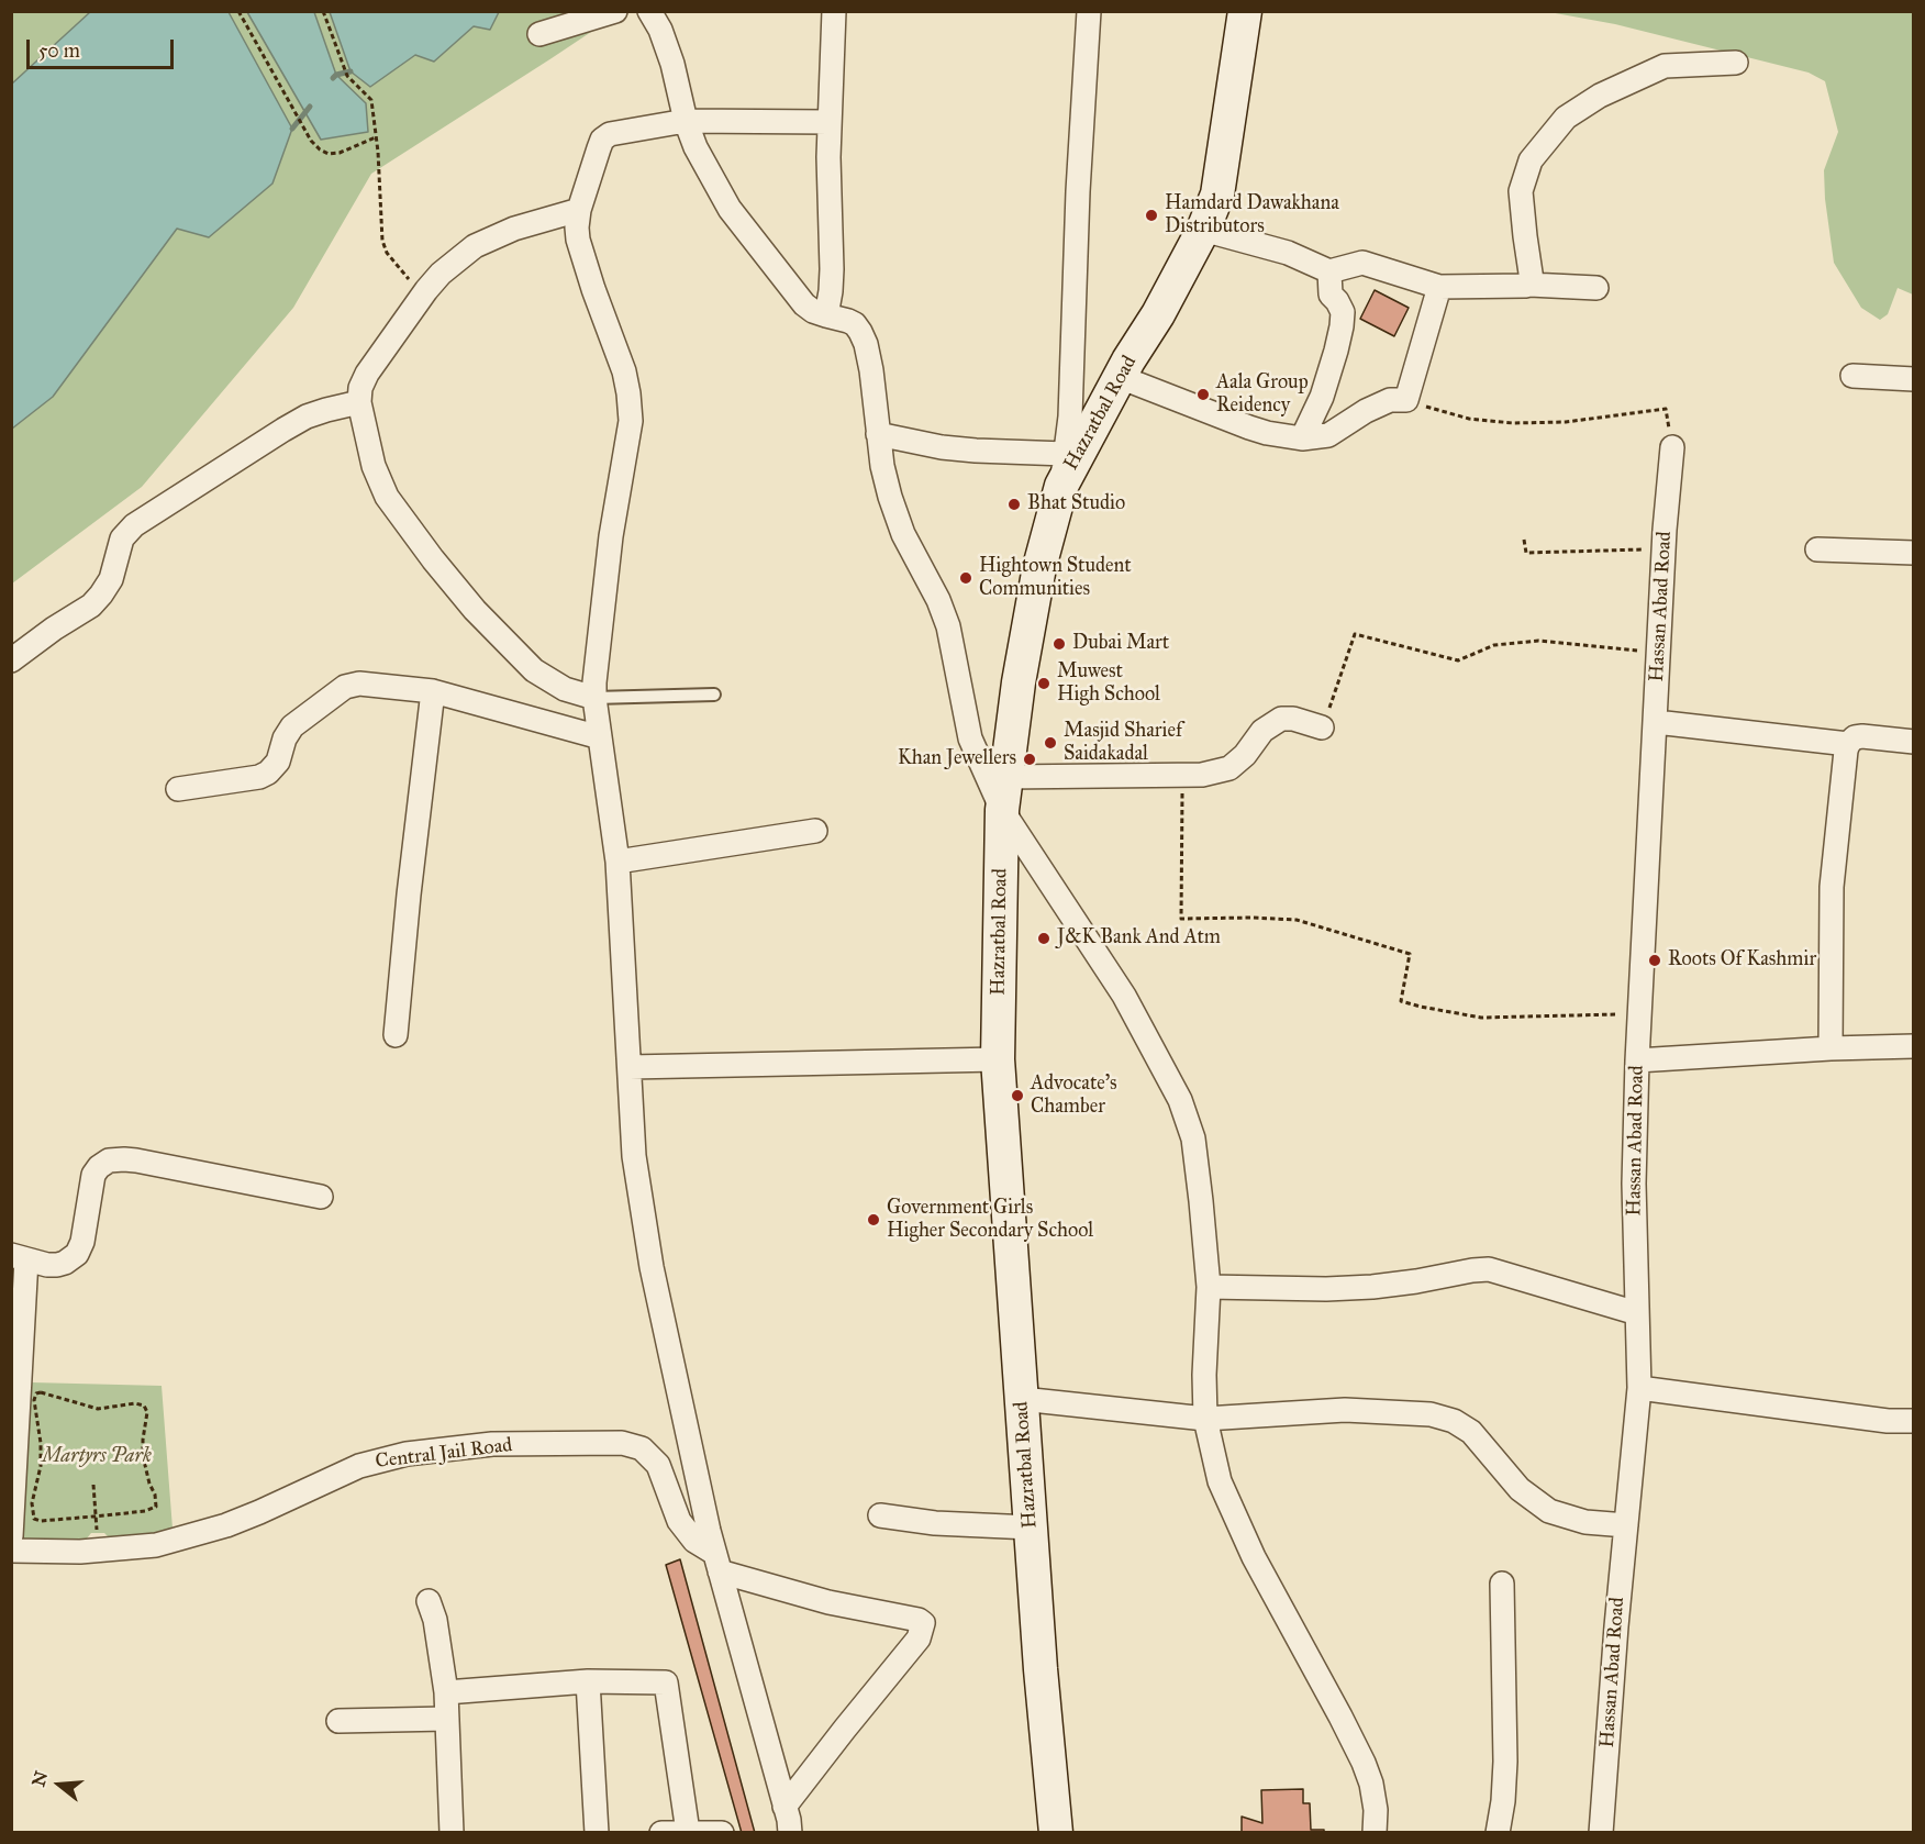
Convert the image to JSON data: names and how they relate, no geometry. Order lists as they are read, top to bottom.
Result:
{
  "streets": {
    "main road": ["Hazratbal Road"],
    "street": ["Hassan Abad Road", "Central Jail Road"]
  },
  "parks": ["Martyrs Park"],
  "places": [
    "Hamdard Dawakhana Distributors",
    "Aala Group Reidency",
    "Bhat Studio",
    "Hightown Student Communities",
    "Dubai Mart",
    "Muwest High School",
    "Masjid Sharief Saidakadal",
    "Khan Jewellers",
    "J&K Bank And Atm",
    "Roots Of Kashmir",
    "Advocate's Chamber",
    "Government Girls Higher Secondary School"
  ],
  "scale_bar": "50 m",
  "north": "left"
}
